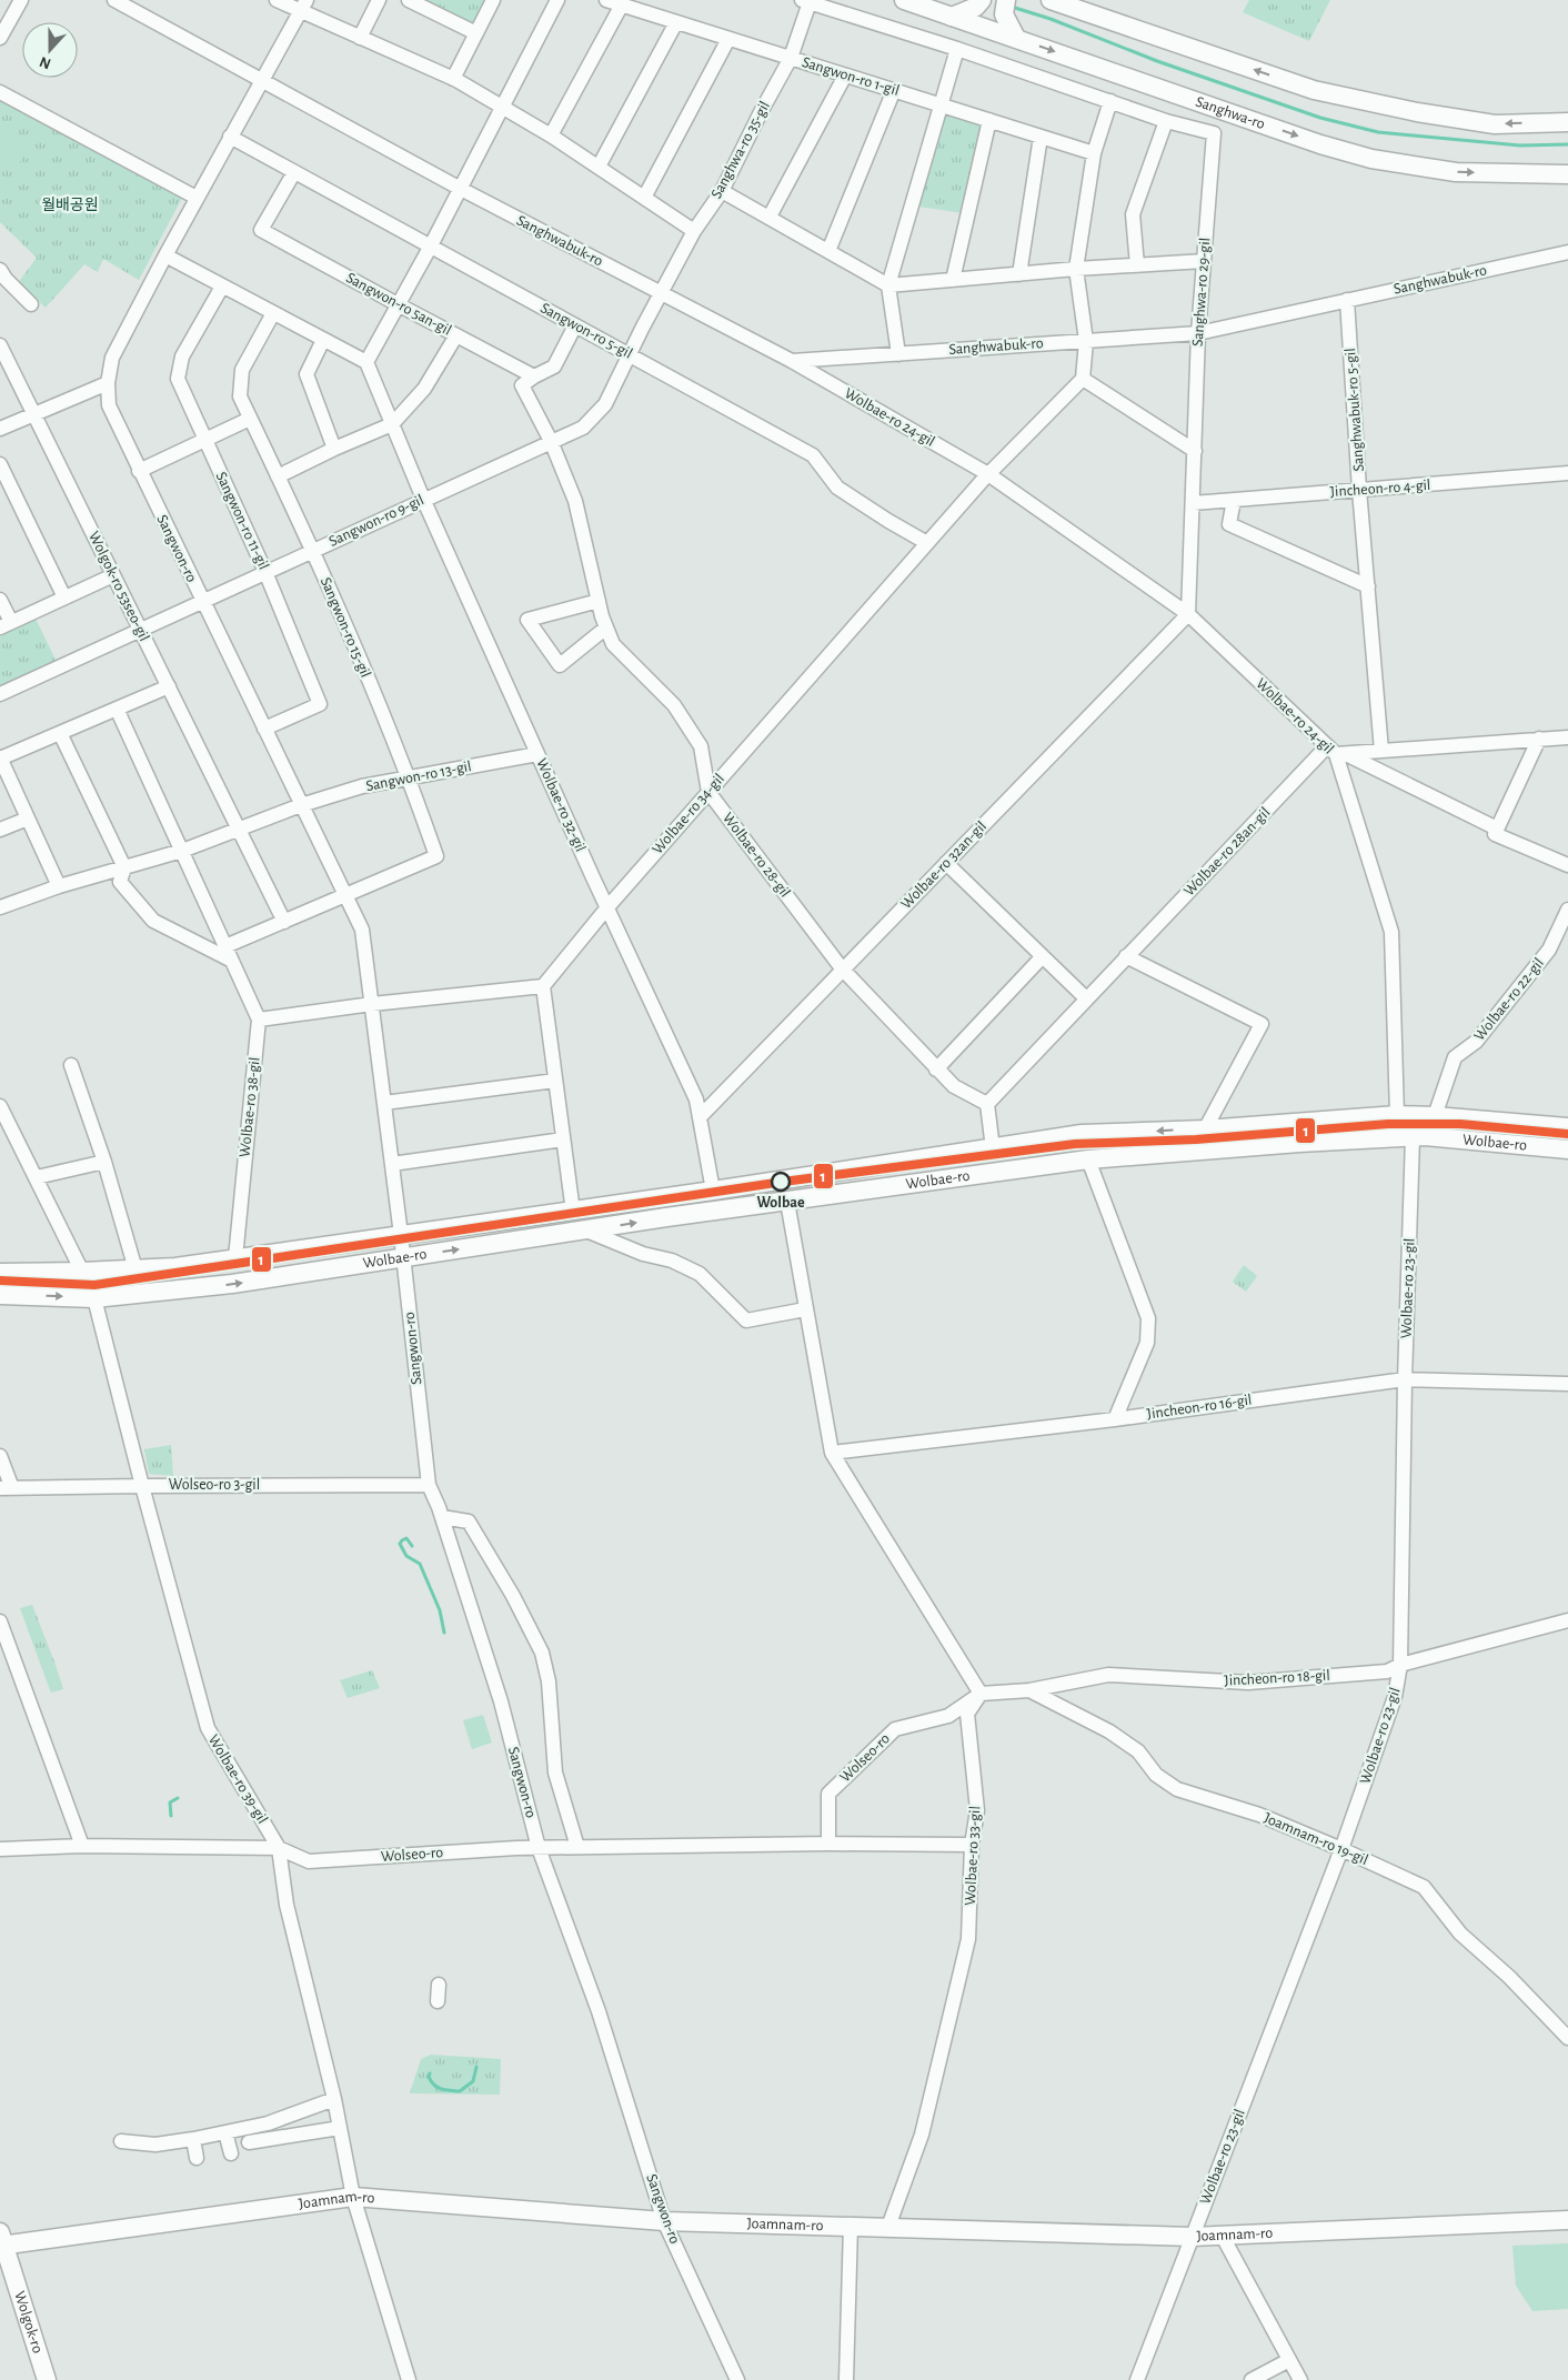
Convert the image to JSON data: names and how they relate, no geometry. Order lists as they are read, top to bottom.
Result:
{
  "streets": {
    "main road": [
      "Sanghwa-ro",
      "Wolbae-ro",
      "Joamnam-ro",
      "Wolgok-ro"
    ],
    "street": [
      "Sangwon-ro 1-gil",
      "Sanghwa-ro 35-gil",
      "Sanghwabuk-ro",
      "Sanghwa-ro 29-gil",
      "Sangwon-ro 5an-gil",
      "Sangwon-ro 5-gil",
      "Sanghwabuk-ro 5-gil",
      "Wolbae-ro 24-gil",
      "Jincheon-ro 4-gil",
      "Sangwon-ro 11-gil",
      "Sangwon-ro 9-gil",
      "Sangwon-ro",
      "Wolgok-ro 53seo-gil",
      "Sangwon-ro 15-gil",
      "Sangwon-ro 13-gil",
      "Wolbae-ro 32-gil",
      "Wolbae-ro 34-gil",
      "Wolbae-ro 28an-gil",
      "Wolbae-ro 28-gil",
      "Wolbae-ro 32an-gil",
      "Wolbae-ro 22-gil",
      "Wolbae-ro 38-gil",
      "Wolbae-ro 23-gil",
      "Jincheon-ro 16-gil",
      "Wolseo-ro 3-gil",
      "Jincheon-ro 18-gil",
      "Wolseo-ro",
      "Wolbae-ro 39-gil",
      "Joamnam-ro 19-gil",
      "Wolbae-ro 33-gil"
    ]
  },
  "crossings": [
    ["Sangwon-ro 1-gil", "Sanghwa-ro 35-gil"],
    ["Sanghwa-ro 35-gil", "Sanghwabuk-ro"],
    ["Sanghwa-ro 35-gil", "Sangwon-ro 9-gil"],
    ["Sanghwabuk-ro", "Sanghwa-ro 29-gil"],
    ["Sanghwabuk-ro", "Sanghwabuk-ro 5-gil"],
    ["Sanghwabuk-ro", "Wolbae-ro 24-gil"],
    ["Sanghwabuk-ro", "Sangwon-ro 9-gil"],
    ["Sanghwabuk-ro", "Sangwon-ro"],
    ["Sanghwa-ro 29-gil", "Wolbae-ro 24-gil"],
    ["Sanghwa-ro 29-gil", "Jincheon-ro 4-gil"],
    ["Sanghwa-ro 29-gil", "Wolbae-ro 32an-gil"],
    ["Sangwon-ro 5an-gil", "Sangwon-ro 5-gil"],
    ["Sangwon-ro 5-gil", "Sangwon-ro 9-gil"],
    ["Sangwon-ro 5-gil", "Sangwon-ro"],
    ["Sangwon-ro 5-gil", "Wolbae-ro 34-gil"],
    ["Sanghwabuk-ro 5-gil", "Jincheon-ro 4-gil"],
    ["Wolbae-ro 24-gil", "Wolbae-ro 34-gil"],
    ["Wolbae-ro 24-gil", "Wolbae-ro 28an-gil"],
    ["Wolbae-ro 24-gil", "Wolbae-ro 32an-gil"],
    ["Wolbae-ro 24-gil", "Wolbae-ro"],
    ["Sangwon-ro 11-gil", "Sangwon-ro 9-gil"],
    ["Sangwon-ro 11-gil", "Sangwon-ro"],
    ["Sangwon-ro 9-gil", "Sangwon-ro"],
    ["Sangwon-ro 9-gil", "Wolgok-ro 53seo-gil"],
    ["Sangwon-ro 9-gil", "Sangwon-ro 15-gil"],
    ["Sangwon-ro 9-gil", "Wolbae-ro 32-gil"],
    ["Sangwon-ro 9-gil", "Wolbae-ro 28-gil"],
    ["Sangwon-ro", "Sangwon-ro 15-gil"],
    ["Sangwon-ro", "Sangwon-ro 13-gil"],
    ["Sangwon-ro", "Wolbae-ro"],
    ["Sangwon-ro", "Wolseo-ro 3-gil"],
    ["Sangwon-ro", "Wolseo-ro"],
    ["Sangwon-ro", "Joamnam-ro"],
    ["Wolgok-ro 53seo-gil", "Sangwon-ro 13-gil"],
    ["Sangwon-ro 15-gil", "Sangwon-ro 13-gil"],
    ["Sangwon-ro 13-gil", "Wolbae-ro 32-gil"],
    ["Sangwon-ro 13-gil", "Wolbae-ro 38-gil"],
    ["Wolbae-ro 32-gil", "Wolbae-ro 34-gil"],
    ["Wolbae-ro 32-gil", "Wolbae-ro 32an-gil"],
    ["Wolbae-ro 32-gil", "Wolbae-ro"],
    ["Wolbae-ro 34-gil", "Wolbae-ro 28-gil"],
    ["Wolbae-ro 28an-gil", "Wolbae-ro 28-gil"],
    ["Wolbae-ro 28-gil", "Wolbae-ro 32an-gil"],
    ["Wolbae-ro 22-gil", "Wolbae-ro"],
    ["Wolbae-ro 38-gil", "Wolbae-ro"],
    ["Wolbae-ro", "Wolbae-ro 23-gil"],
    ["Wolbae-ro", "Wolbae-ro 39-gil"],
    ["Wolbae-ro 23-gil", "Jincheon-ro 16-gil"],
    ["Wolbae-ro 23-gil", "Jincheon-ro 18-gil"],
    ["Wolbae-ro 23-gil", "Joamnam-ro 19-gil"],
    ["Wolbae-ro 23-gil", "Joamnam-ro"],
    ["Wolseo-ro 3-gil", "Wolbae-ro 39-gil"],
    ["Jincheon-ro 18-gil", "Wolseo-ro"],
    ["Jincheon-ro 18-gil", "Joamnam-ro 19-gil"],
    ["Jincheon-ro 18-gil", "Wolbae-ro 33-gil"],
    ["Wolseo-ro", "Wolbae-ro 39-gil"],
    ["Wolseo-ro", "Wolbae-ro 33-gil"],
    ["Wolbae-ro 39-gil", "Joamnam-ro"],
    ["Wolbae-ro 33-gil", "Joamnam-ro"],
    ["Joamnam-ro", "Wolgok-ro"]
  ],
  "parks": ["월배공원"],
  "places": ["Wolbae"],
  "lines": ["transit line 1"],
  "north": "bottom"
}
